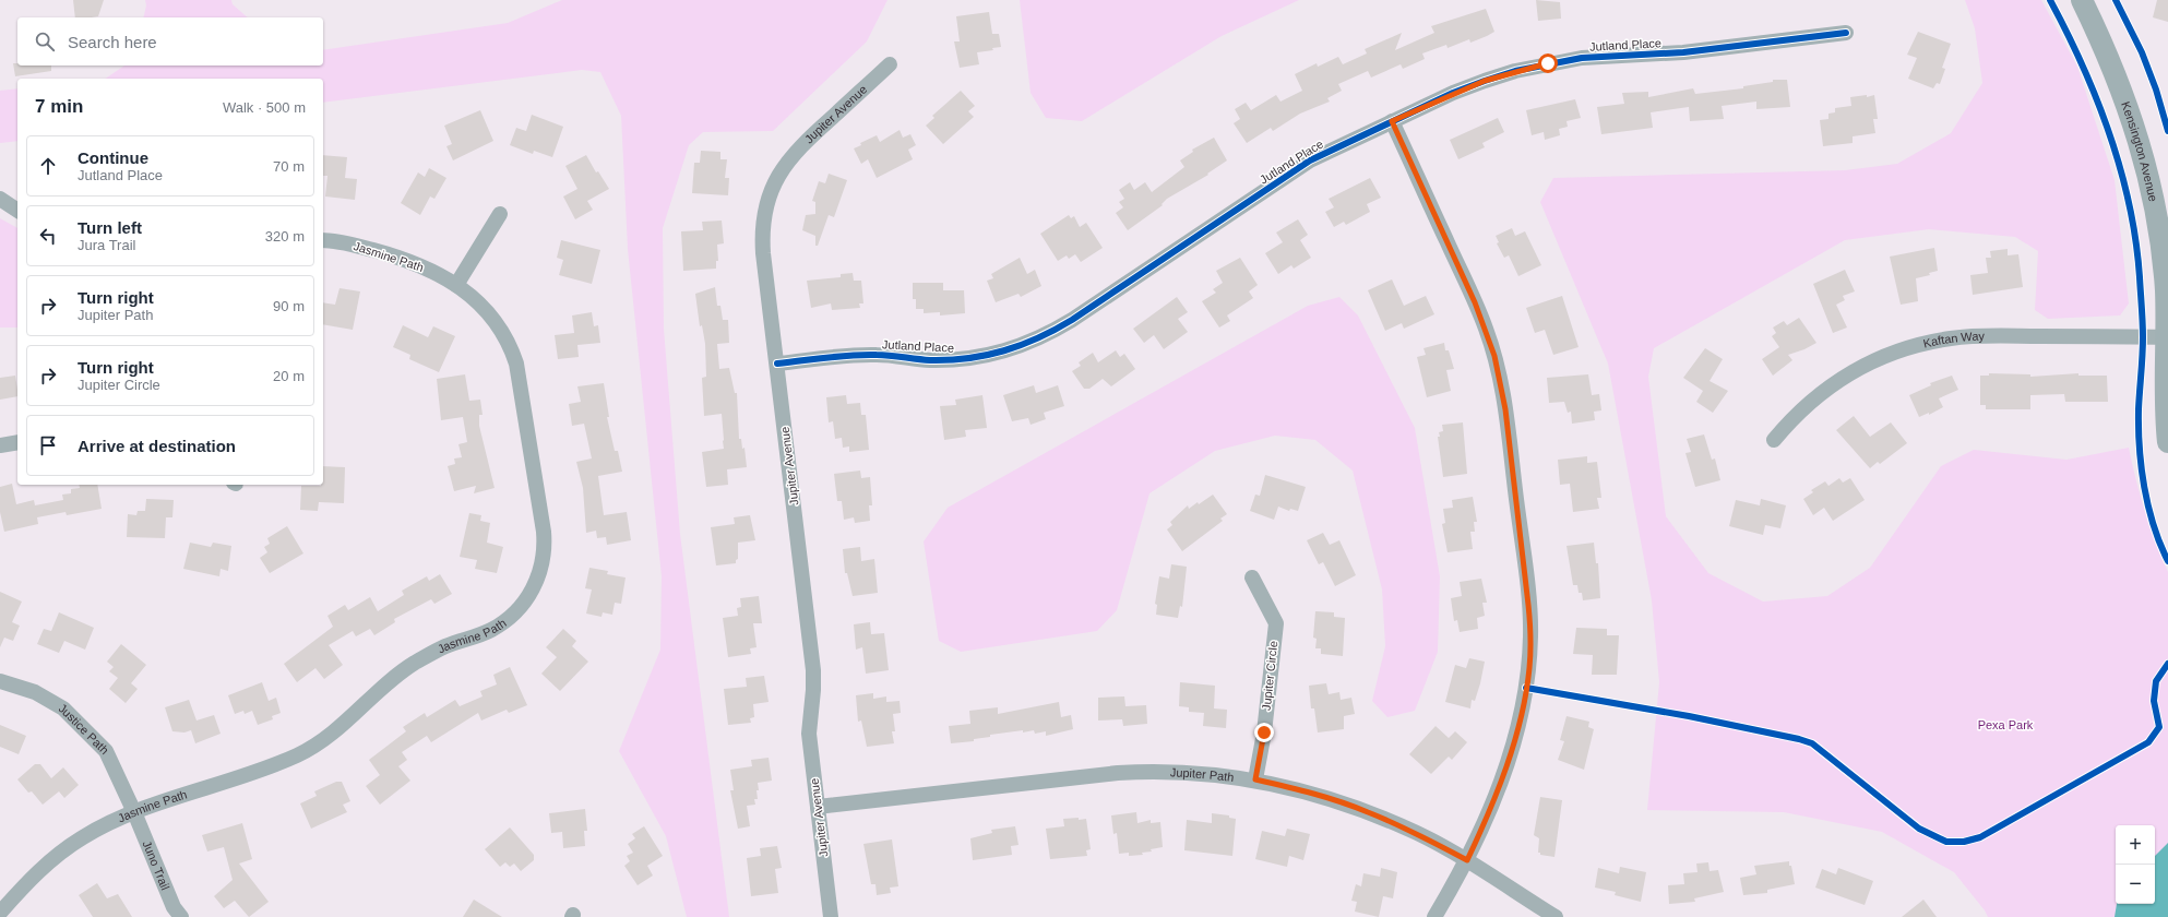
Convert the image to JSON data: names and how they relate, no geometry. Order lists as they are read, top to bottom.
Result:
{
  "streets": {
    "street": [
      "Jutland Place",
      "Jupiter Avenue",
      "Kensington Avenue",
      "Jasmine Path",
      "Kaftan Way",
      "Jupiter Circle",
      "Justice Path",
      "Jupiter Path",
      "Juno Trail"
    ]
  },
  "crossings": [
    ["Jutland Place", "Jupiter Avenue"],
    ["Jupiter Avenue", "Jupiter Path"],
    ["Kensington Avenue", "Kaftan Way"],
    ["Jasmine Path", "Justice Path"],
    ["Jasmine Path", "Juno Trail"],
    ["Jupiter Circle", "Jupiter Path"],
    ["Justice Path", "Juno Trail"]
  ],
  "parks": ["Pexa Park"],
  "page": {
    "search": "Search here",
    "heading": ["7 min", "Walk · 500 m"],
    "list": [
      ["Continue", "Jutland Place", "70 m"],
      ["Turn left", "Jura Trail", "320 m"],
      ["Turn right", "Jupiter Path", "90 m"],
      ["Turn right", "Jupiter Circle", "20 m"],
      "Arrive at destination"
    ],
    "map_buttons": ["+", "−"]
  }
}
